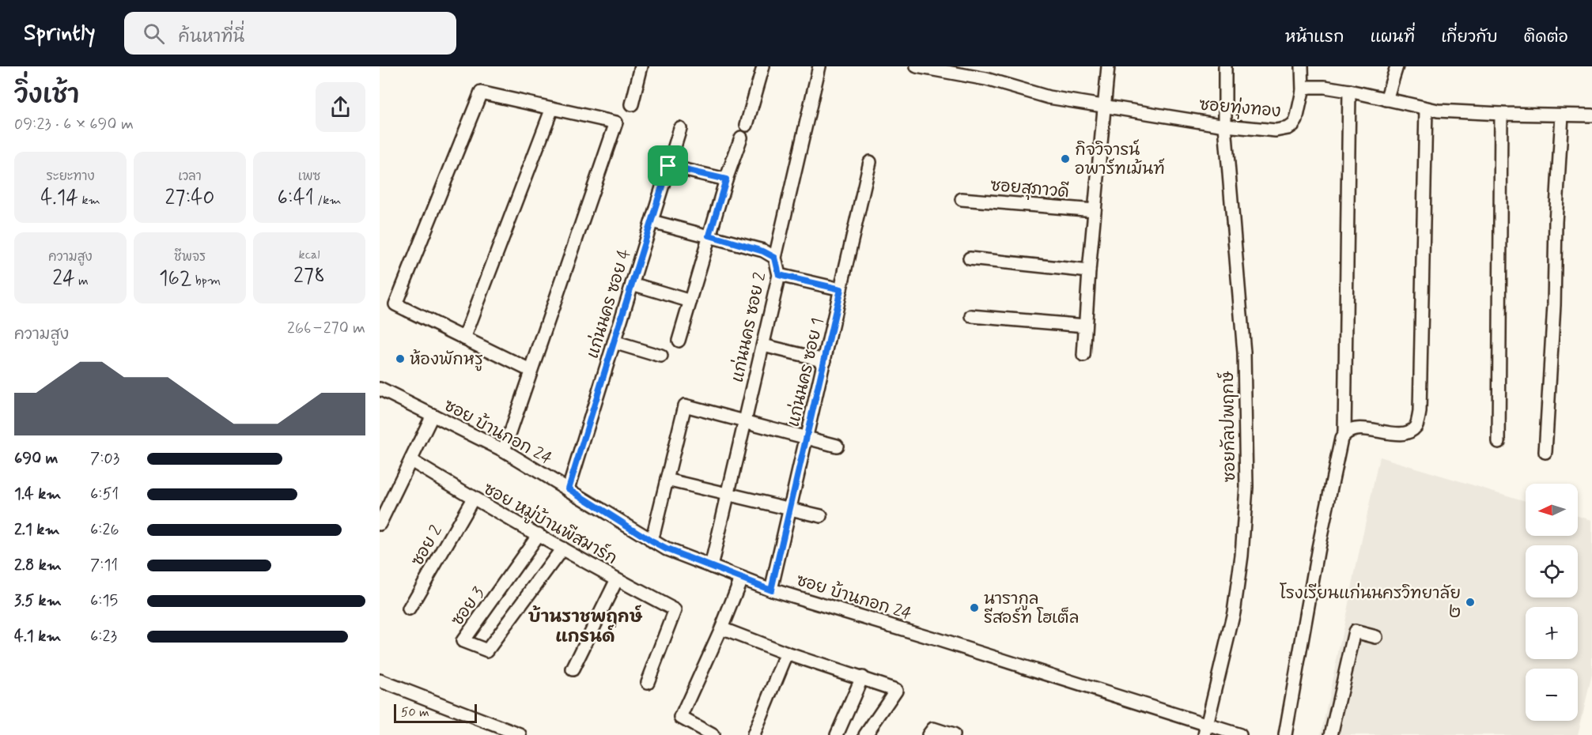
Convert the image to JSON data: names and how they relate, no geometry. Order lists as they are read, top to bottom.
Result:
{
  "streets": {
    "street": [
      "ซอยทุ่งทอง",
      "ซอยสุภาวดี",
      "แก่นนคร ซอย 4",
      "แก่นนคร ซอย 2",
      "แก่นนคร ซอย 1",
      "ซอยกัลปพฤกษ์",
      "ซอย บ้านกอก 24",
      "ซอย หมู่บ้านพีสมาร์ก",
      "ซอย 2",
      "ซอย 3"
    ]
  },
  "crossings": [
    ["ซอยทุ่งทอง", "ซอยกัลปพฤกษ์"],
    ["แก่นนคร ซอย 4", "ซอย บ้านกอก 24"],
    ["แก่นนคร ซอย 2", "ซอย บ้านกอก 24"],
    ["แก่นนคร ซอย 1", "ซอย บ้านกอก 24"],
    ["ซอยกัลปพฤกษ์", "ซอย บ้านกอก 24"],
    ["ซอย หมู่บ้านพีสมาร์ก", "ซอย 2"],
    ["ซอย หมู่บ้านพีสมาร์ก", "ซอย 3"]
  ],
  "districts": ["บ้านราชพฤกษ์ แกรนด์"],
  "places": [
    "กิจวิจารน์ อพาร์ทเม้นท์",
    "ห้องพักหรู",
    "โรงเรียนแก่นนครวิทยาลัย ๒",
    "นารากูล รีสอร์ท โฮเต็ล"
  ],
  "scale_bar": "50 m",
  "north": "left",
  "page": {
    "header": "Sprintly",
    "search": "ค้นหาที่นี่",
    "nav": [
      "หน้าแรก",
      "แผนที่",
      "เกี่ยวกับ",
      "ติดต่อ"
    ],
    "heading": ["วิ่งเช้า", "09:23 · 6 × 690 m"],
    "stats": [
      ["ระยะทาง", "4.14 km"],
      ["เวลา", "27:40"],
      ["เพซ", "6:41 /km"],
      ["ความสูง", "24 m"],
      ["ชีพจร", "162 bpm"],
      ["kcal", "278"]
    ],
    "chart": ["ความสูง", "266–270 m"],
    "list": [
      {
        "name": "690 m",
        "note": "7:03"
      },
      {
        "name": "1.4 km",
        "note": "6:51"
      },
      {
        "name": "2.1 km",
        "note": "6:26"
      },
      {
        "name": "2.8 km",
        "note": "7:11"
      },
      {
        "name": "3.5 km",
        "note": "6:15"
      },
      {
        "name": "4.1 km",
        "note": "6:23"
      }
    ],
    "map_buttons": ["+", "−"],
    "scale": "50 m"
  }
}
